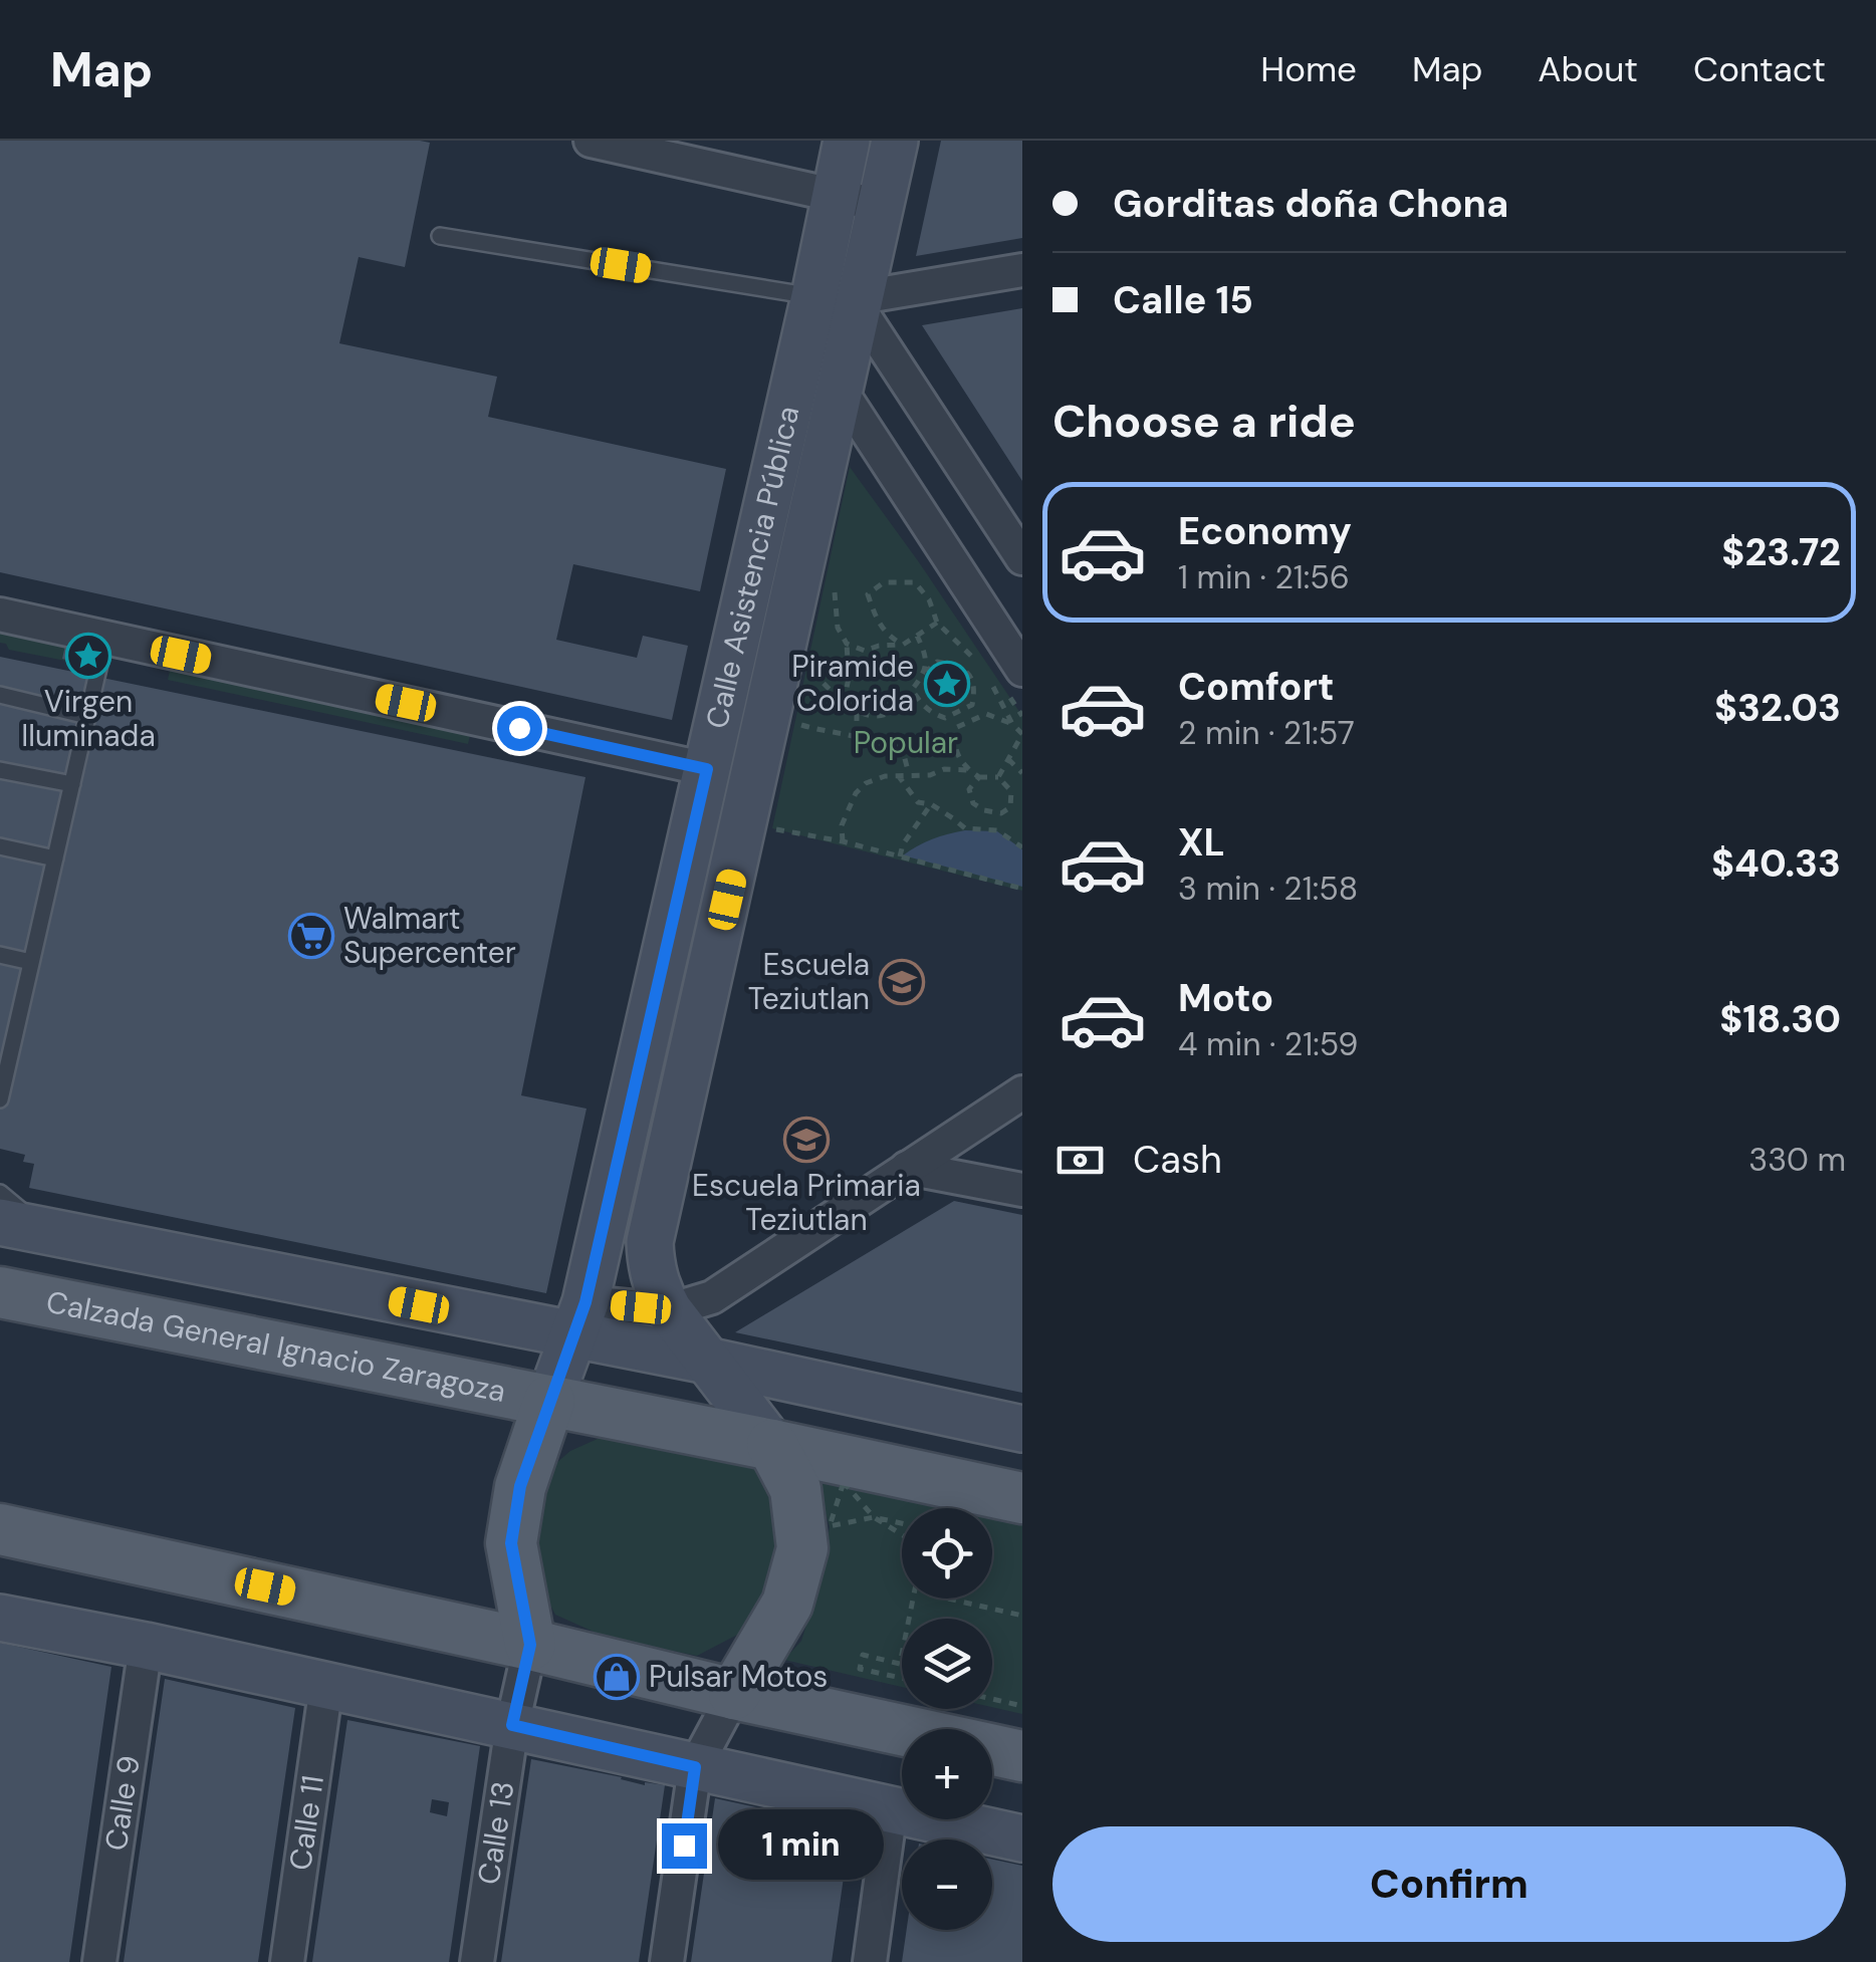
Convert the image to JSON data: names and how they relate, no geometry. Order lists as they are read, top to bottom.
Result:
{
  "streets": {
    "main road": ["Calzada General Ignacio Zaragoza"],
    "street": [
      "Calle Asistencia Pública",
      "Calle 9",
      "Calle 11",
      "Calle 13"
    ]
  },
  "crossings": [
    ["Calle Asistencia Pública", "Calzada General Ignacio Zaragoza"],
    ["Calle Asistencia Pública", "Calle 13"],
    ["Calzada General Ignacio Zaragoza", "Calle 13"]
  ],
  "parks": ["Popular"],
  "places": {
    "place": ["Virgen Iluminada", "Piramide Colorida"],
    "supermarket": ["Walmart Supercenter"],
    "school or university": ["Escuela Teziutlan", "Escuela Primaria Teziutlan"],
    "shop": ["Pulsar Motos"]
  },
  "page": {
    "header": "Map",
    "nav": [
      "Home",
      "Map",
      "About",
      "Contact"
    ],
    "banner": ["Gorditas doña Chona", "Calle 15"],
    "heading": "Choose a ride",
    "list": [
      {
        "name": "Economy",
        "note": "1 min · 21:56",
        "value": "$23.72"
      },
      {
        "name": "Comfort",
        "note": "2 min · 21:57",
        "value": "$32.03"
      },
      {
        "name": "XL",
        "note": "3 min · 21:58",
        "value": "$40.33"
      },
      {
        "name": "Moto",
        "note": "4 min · 21:59",
        "value": "$18.30"
      }
    ],
    "pay": ["Cash", "330 m"],
    "map_buttons": ["+", "−"],
    "buttons": "Confirm",
    "bubble": "1 min"
  }
}
